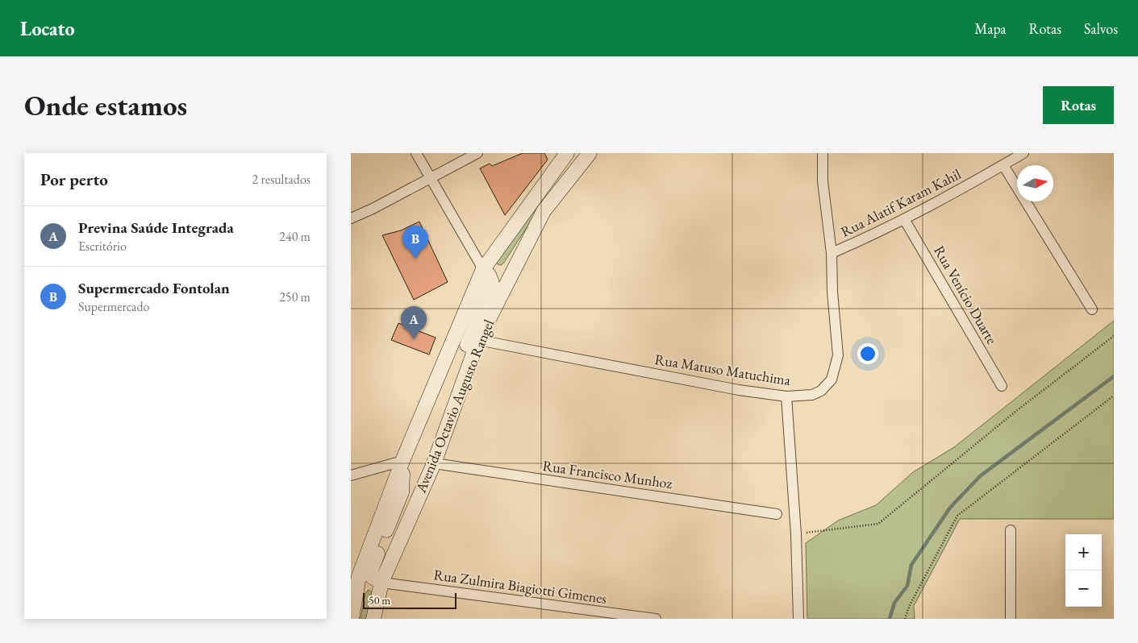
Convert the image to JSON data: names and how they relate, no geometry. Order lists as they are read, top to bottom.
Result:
{
  "streets": {
    "main road": ["Avenida Octavio Augusto Rangel"],
    "street": [
      "Rua Alatif Karam Kahil",
      "Rua Venício Duarte",
      "Rua Matuso Matuchima",
      "Rua Francisco Munhoz",
      "Rua Zulmira Biagiotti Gimenes"
    ]
  },
  "crossings": [
    ["Rua Alatif Karam Kahil", "Rua Venício Duarte"],
    ["Rua Alatif Karam Kahil", "Rua Matuso Matuchima"],
    ["Rua Matuso Matuchima", "Avenida Octavio Augusto Rangel"],
    ["Avenida Octavio Augusto Rangel", "Rua Francisco Munhoz"],
    ["Avenida Octavio Augusto Rangel", "Rua Zulmira Biagiotti Gimenes"]
  ],
  "scale_bar": "50 m",
  "north": "right",
  "page": {
    "header": "Locato",
    "nav": ["Mapa", "Rotas", "Salvos"],
    "buttons": "Rotas",
    "title": "Onde estamos",
    "heading": ["Por perto", "2 resultados"],
    "list": [
      {
        "mark": "A",
        "name": "Previna Saúde Integrada",
        "note": "Escritório",
        "value": "240 m"
      },
      {
        "mark": "B",
        "name": "Supermercado Fontolan",
        "note": "Supermercado",
        "value": "250 m"
      }
    ],
    "pins": ["B", "A"],
    "map_buttons": ["+", "−"],
    "scale": "50 m"
  }
}
